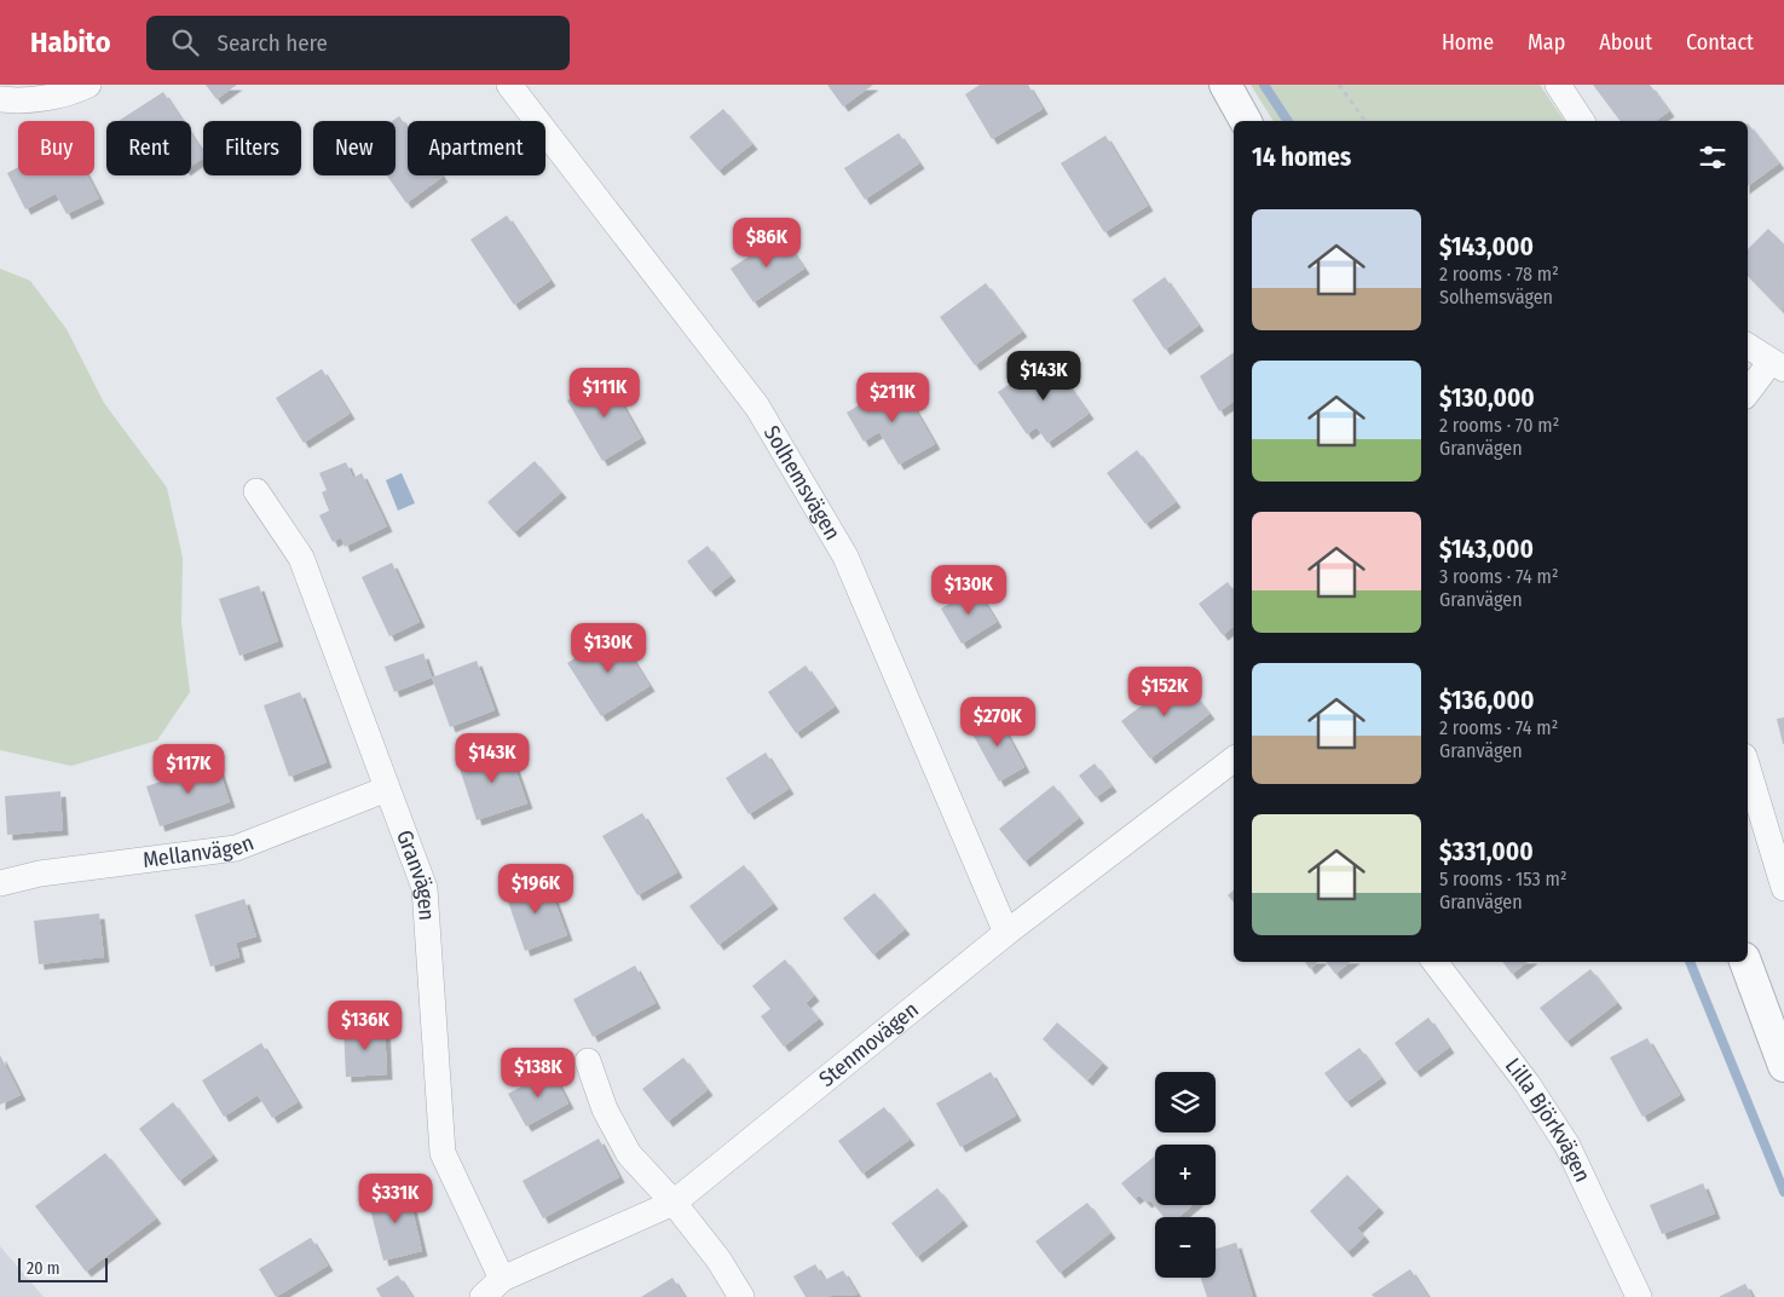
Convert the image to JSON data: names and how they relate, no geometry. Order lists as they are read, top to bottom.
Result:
{
  "streets": {
    "street": [
      "Solhemsvägen",
      "Mellanvägen",
      "Granvägen",
      "Stenmovägen",
      "Lilla Björkvägen"
    ]
  },
  "crossings": [
    ["Solhemsvägen", "Stenmovägen"],
    ["Mellanvägen", "Granvägen"],
    ["Granvägen", "Stenmovägen"]
  ],
  "scale_bar": "20 m",
  "page": {
    "header": "Habito",
    "search": "Search here",
    "nav": [
      "Home",
      "Map",
      "About",
      "Contact"
    ],
    "chip": [
      "Buy",
      "Rent",
      "Filters",
      "New",
      "Apartment"
    ],
    "heading": "14 homes",
    "list": [
      {
        "name": "$143,000",
        "note": "2 rooms · 78 m² · Solhemsvägen"
      },
      {
        "name": "$130,000",
        "note": "2 rooms · 70 m² · Granvägen"
      },
      {
        "name": "$143,000",
        "note": "3 rooms · 74 m² · Granvägen"
      },
      {
        "name": "$136,000",
        "note": "2 rooms · 74 m² · Granvägen"
      },
      {
        "name": "$331,000",
        "note": "5 rooms · 153 m² · Granvägen"
      }
    ],
    "price": [
      "$86K",
      "$143K",
      "$111K",
      "$211K",
      "$130K",
      "$130K",
      "$152K",
      "$270K",
      "$143K",
      "$117K",
      "$196K",
      "$136K",
      "$138K",
      "$331K"
    ],
    "map_buttons": ["+", "−"],
    "scale": "20 m"
  }
}
